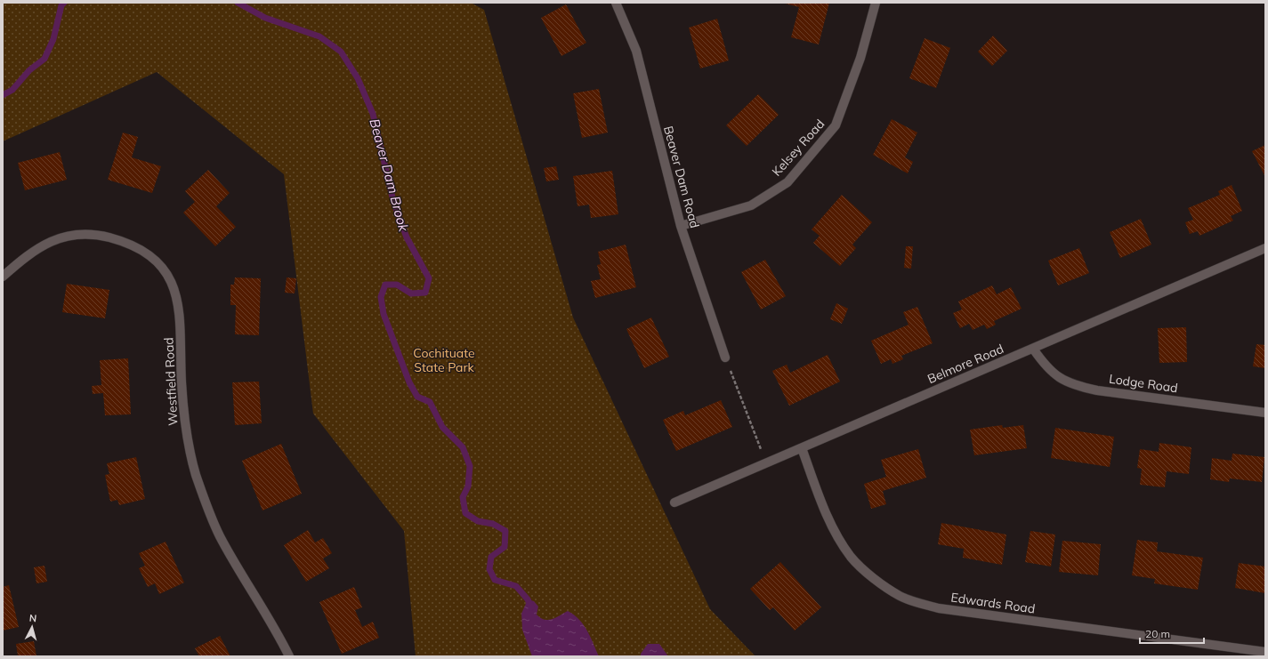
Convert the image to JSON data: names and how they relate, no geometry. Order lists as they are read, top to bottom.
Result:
{
  "streets": {
    "street": [
      "Kelsey Road",
      "Beaver Dam Road",
      "Belmore Road",
      "Westfield Road",
      "Lodge Road",
      "Edwards Road"
    ]
  },
  "crossings": [
    ["Kelsey Road", "Beaver Dam Road"],
    ["Belmore Road", "Lodge Road"],
    ["Belmore Road", "Edwards Road"]
  ],
  "water": ["Beaver Dam Brook"],
  "parks": ["Cochituate State Park"],
  "scale_bar": "20 m",
  "north": "top"
}
